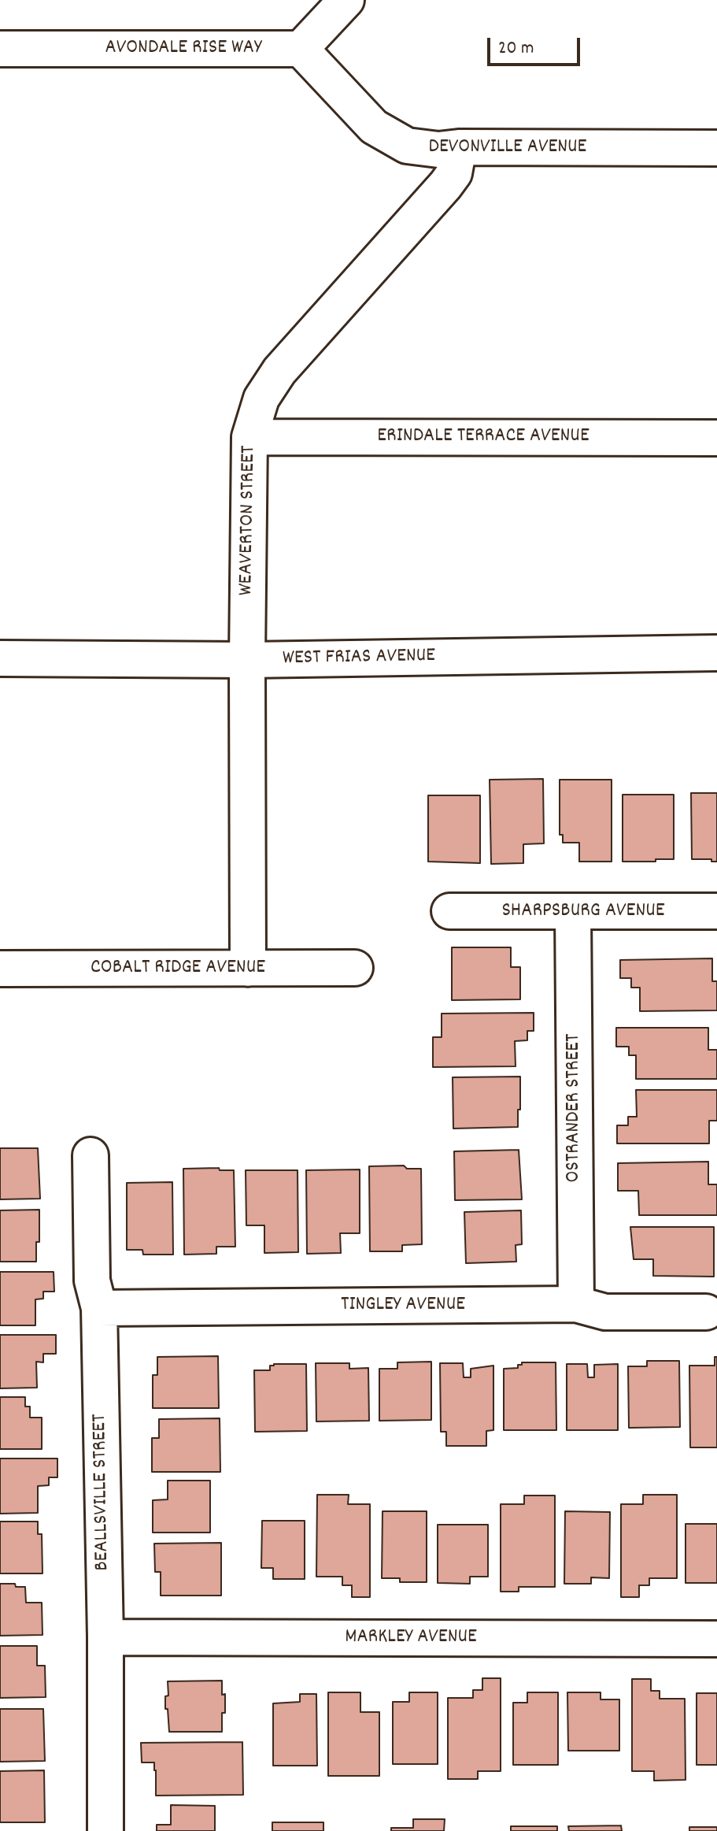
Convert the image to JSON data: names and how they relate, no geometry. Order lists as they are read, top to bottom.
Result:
{
  "streets": {
    "street": [
      "AVONDALE RISE WAY",
      "DEVONVILLE AVENUE",
      "ERINDALE TERRACE AVENUE",
      "WEAVERTON STREET",
      "WEST FRIAS AVENUE",
      "SHARPSBURG AVENUE",
      "COBALT RIDGE AVENUE",
      "OSTRANDER STREET",
      "TINGLEY AVENUE",
      "BEALLSVILLE STREET",
      "MARKLEY AVENUE"
    ]
  },
  "crossings": [
    ["AVONDALE RISE WAY", "DEVONVILLE AVENUE"],
    ["DEVONVILLE AVENUE", "WEAVERTON STREET"],
    ["ERINDALE TERRACE AVENUE", "WEAVERTON STREET"],
    ["WEAVERTON STREET", "WEST FRIAS AVENUE"],
    ["WEAVERTON STREET", "COBALT RIDGE AVENUE"],
    ["SHARPSBURG AVENUE", "OSTRANDER STREET"],
    ["OSTRANDER STREET", "TINGLEY AVENUE"],
    ["TINGLEY AVENUE", "BEALLSVILLE STREET"],
    ["BEALLSVILLE STREET", "MARKLEY AVENUE"]
  ],
  "scale_bar": "20 m"
}
